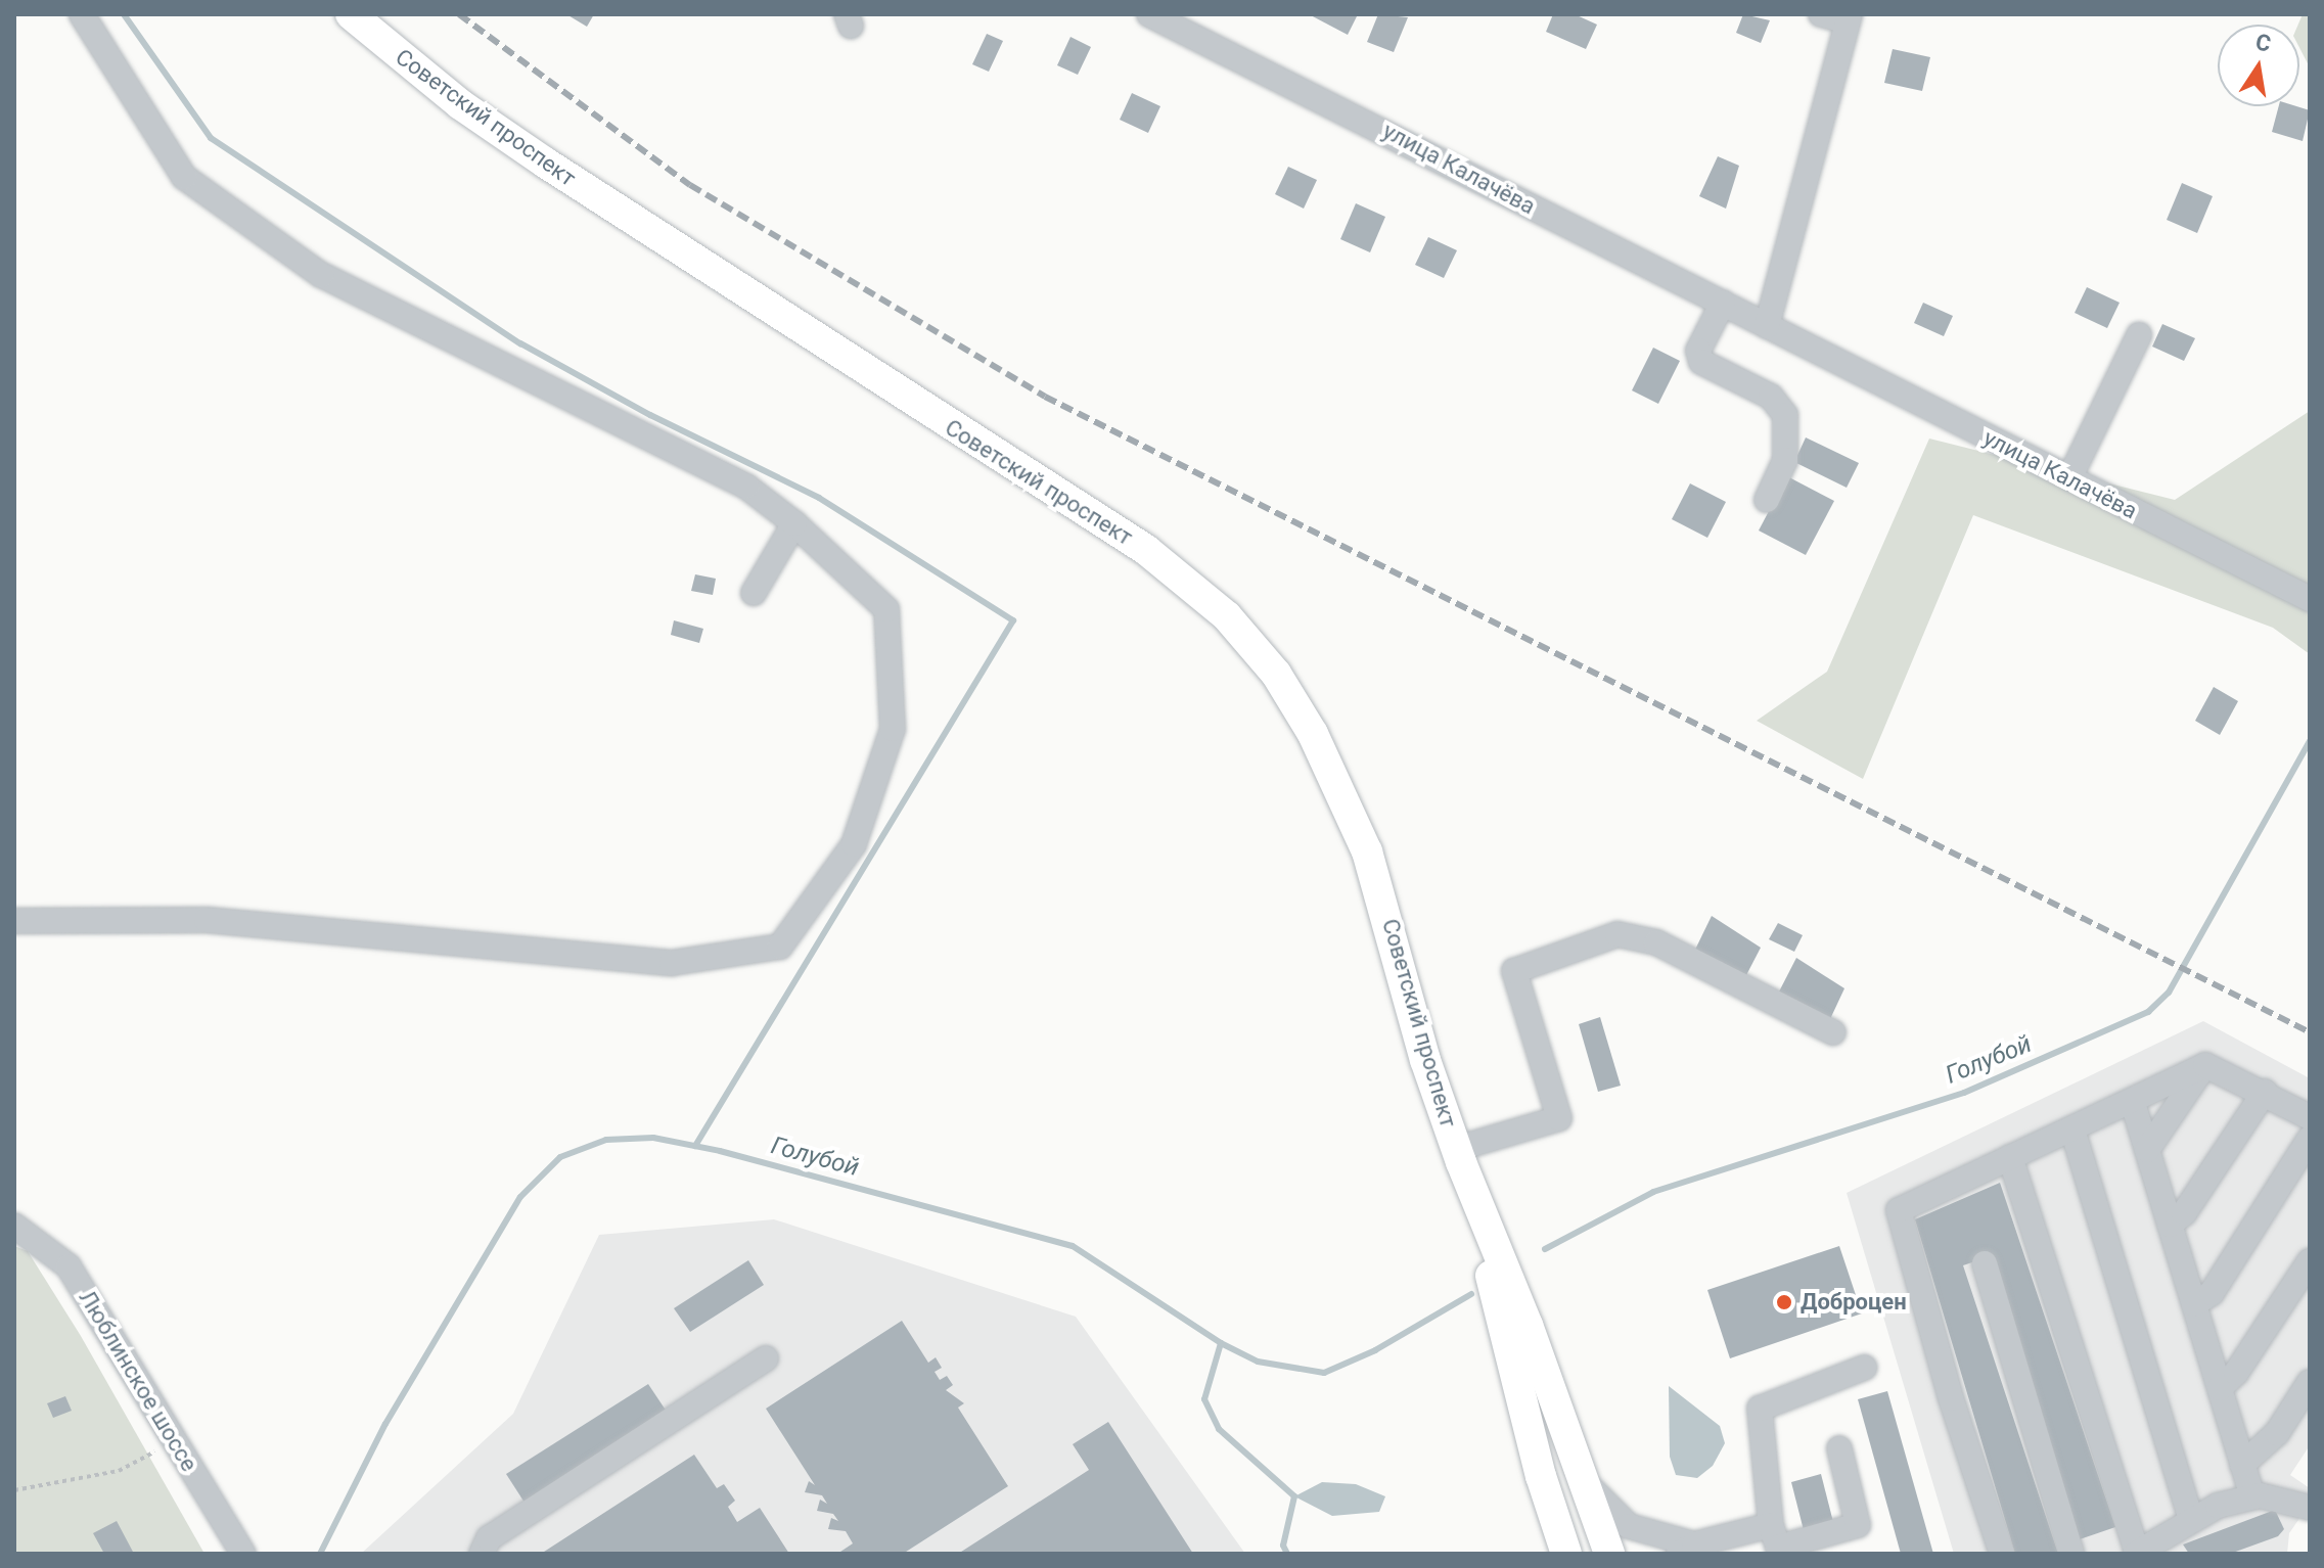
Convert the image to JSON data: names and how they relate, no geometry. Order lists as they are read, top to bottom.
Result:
{
  "streets": {
    "main road": ["Советский проспект"],
    "street": ["улица Калачёва", "Люблинское шоссе"]
  },
  "water": ["Голубой"],
  "places": ["Доброцен"],
  "north": "top"
}
